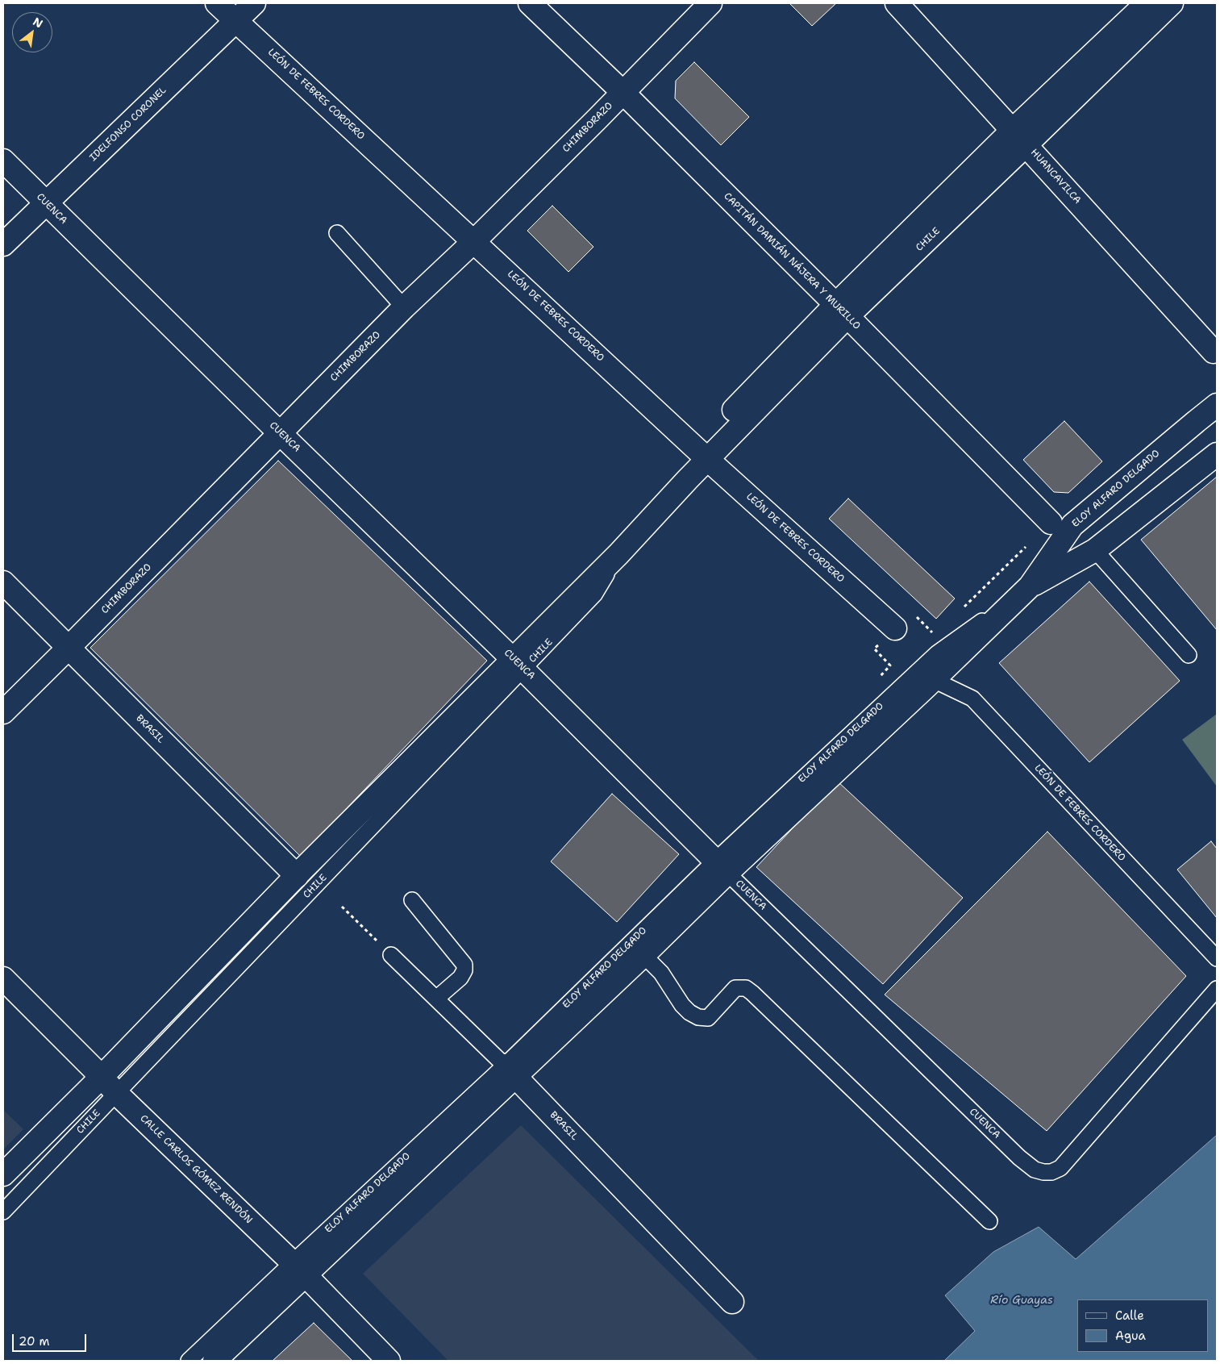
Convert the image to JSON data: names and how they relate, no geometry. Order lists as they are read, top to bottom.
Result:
{
  "streets": {
    "main road": [
      "LEÓN DE FEBRES CORDERO",
      "IDELFONSO CORONEL",
      "CHIMBORAZO",
      "HUANCAVILCA",
      "CUENCA",
      "CHILE",
      "CAPITÁN DAMIÁN NÁJERA Y MURILLO",
      "ELOY ALFARO DELGADO",
      "BRASIL",
      "CALLE CARLOS GÓMEZ RENDÓN"
    ]
  },
  "crossings": [
    ["LEÓN DE FEBRES CORDERO", "IDELFONSO CORONEL"],
    ["LEÓN DE FEBRES CORDERO", "CHIMBORAZO"],
    ["LEÓN DE FEBRES CORDERO", "CHILE"],
    ["LEÓN DE FEBRES CORDERO", "ELOY ALFARO DELGADO"],
    ["IDELFONSO CORONEL", "CUENCA"],
    ["CHIMBORAZO", "CUENCA"],
    ["CHIMBORAZO", "CAPITÁN DAMIÁN NÁJERA Y MURILLO"],
    ["CHIMBORAZO", "BRASIL"],
    ["HUANCAVILCA", "CHILE"],
    ["CUENCA", "CHILE"],
    ["CUENCA", "ELOY ALFARO DELGADO"],
    ["CHILE", "CAPITÁN DAMIÁN NÁJERA Y MURILLO"],
    ["CHILE", "BRASIL"],
    ["CHILE", "CALLE CARLOS GÓMEZ RENDÓN"],
    ["ELOY ALFARO DELGADO", "BRASIL"],
    ["ELOY ALFARO DELGADO", "CALLE CARLOS GÓMEZ RENDÓN"]
  ],
  "water": ["Río Guayas"],
  "legend": ["Calle", "Agua"],
  "scale_bar": "20 m",
  "north": "top right"
}
